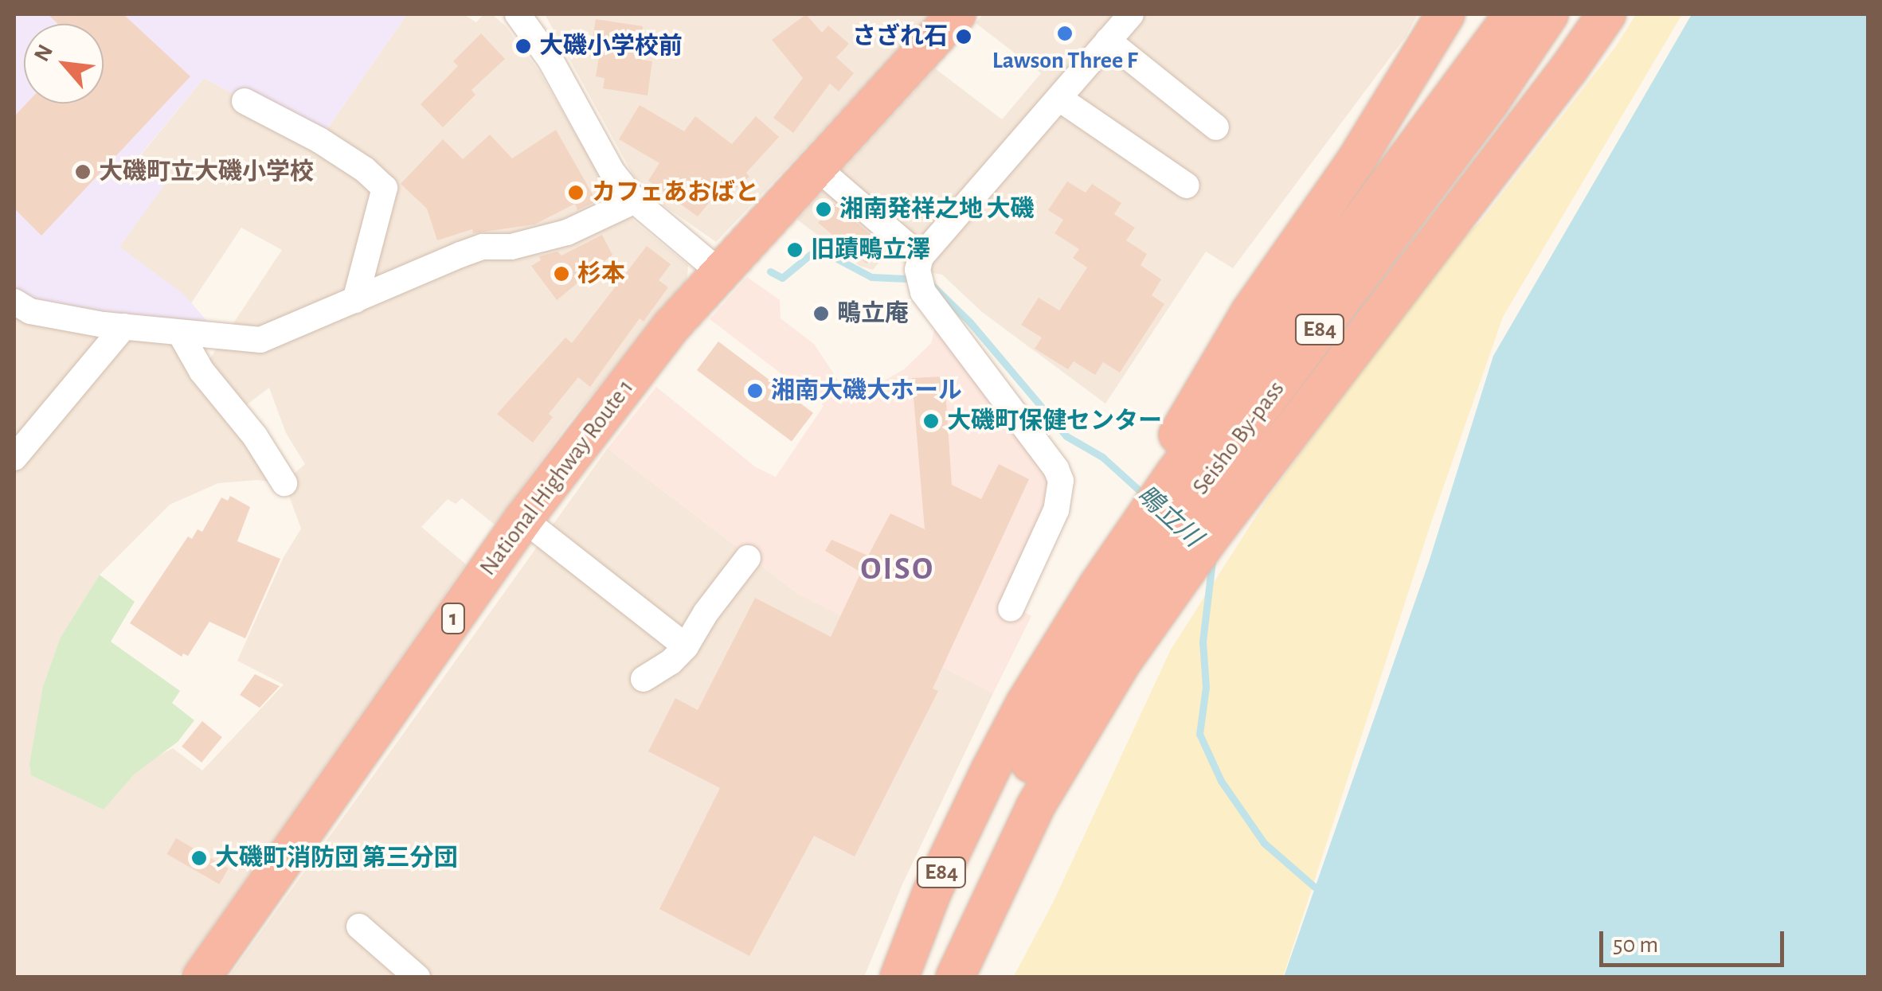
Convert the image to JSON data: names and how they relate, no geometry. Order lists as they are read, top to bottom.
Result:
{
  "streets": {
    "highway": [
      "E84",
      "Seisho By-pass",
      "National Highway Route 1",
      "1"
    ]
  },
  "districts": ["OISO"],
  "water": ["鴫立川"],
  "places": [
    "Lawson Three F",
    "さざれ石",
    "大磯小学校前",
    "大磯町立大磯小学校",
    "カフェあおばと",
    "湘南発祥之地 大磯",
    "旧蹟鴫立澤",
    "杉本",
    "鴫立庵",
    "湘南大磯大ホール",
    "大磯町保健センター",
    "大磯町消防団 第三分団"
  ],
  "scale_bar": "50 m",
  "north": "top left"
}
